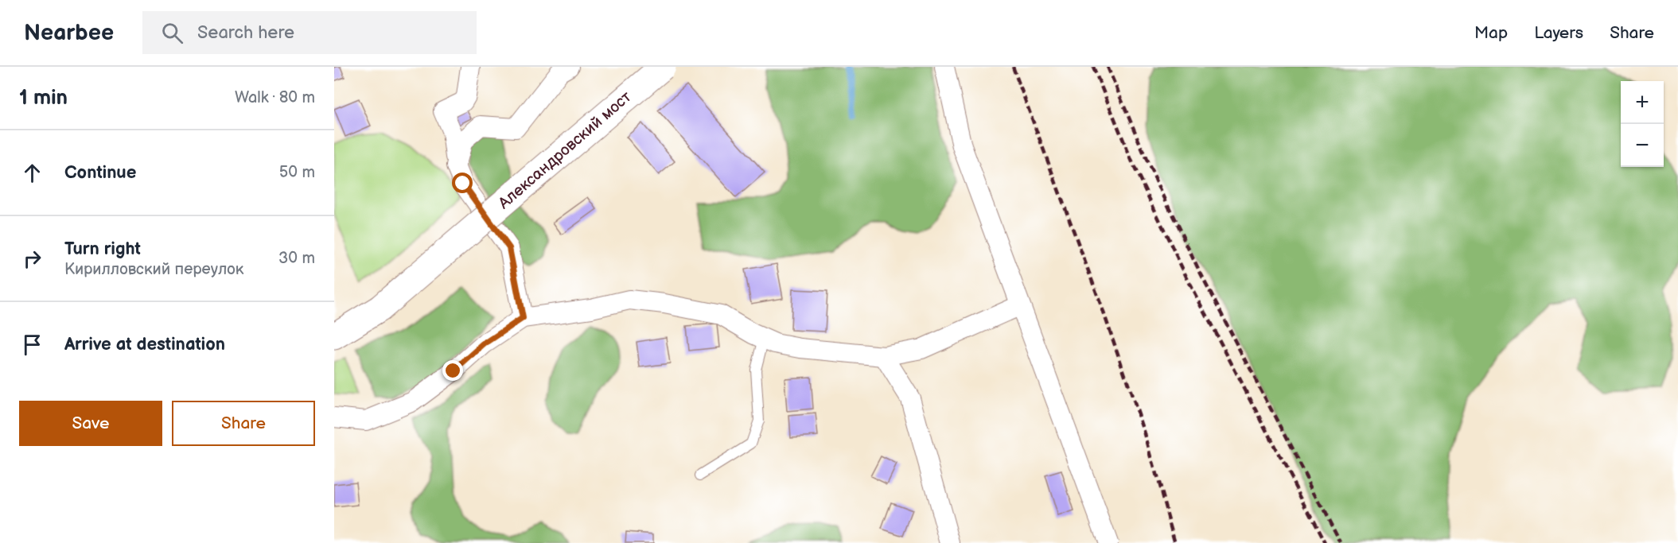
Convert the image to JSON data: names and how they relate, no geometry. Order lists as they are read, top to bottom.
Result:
{
  "streets": {
    "main road": ["Александровский мост"]
  },
  "page": {
    "header": "Nearbee",
    "search": "Search here",
    "nav": ["Map", "Layers", "Share"],
    "heading": ["1 min", "Walk · 80 m"],
    "map_buttons": ["+", "−"],
    "list": [
      ["Continue", "50 m"],
      ["Turn right", "Кирилловский переулок", "30 m"],
      "Arrive at destination"
    ],
    "buttons": ["Save", "Share"]
  }
}
